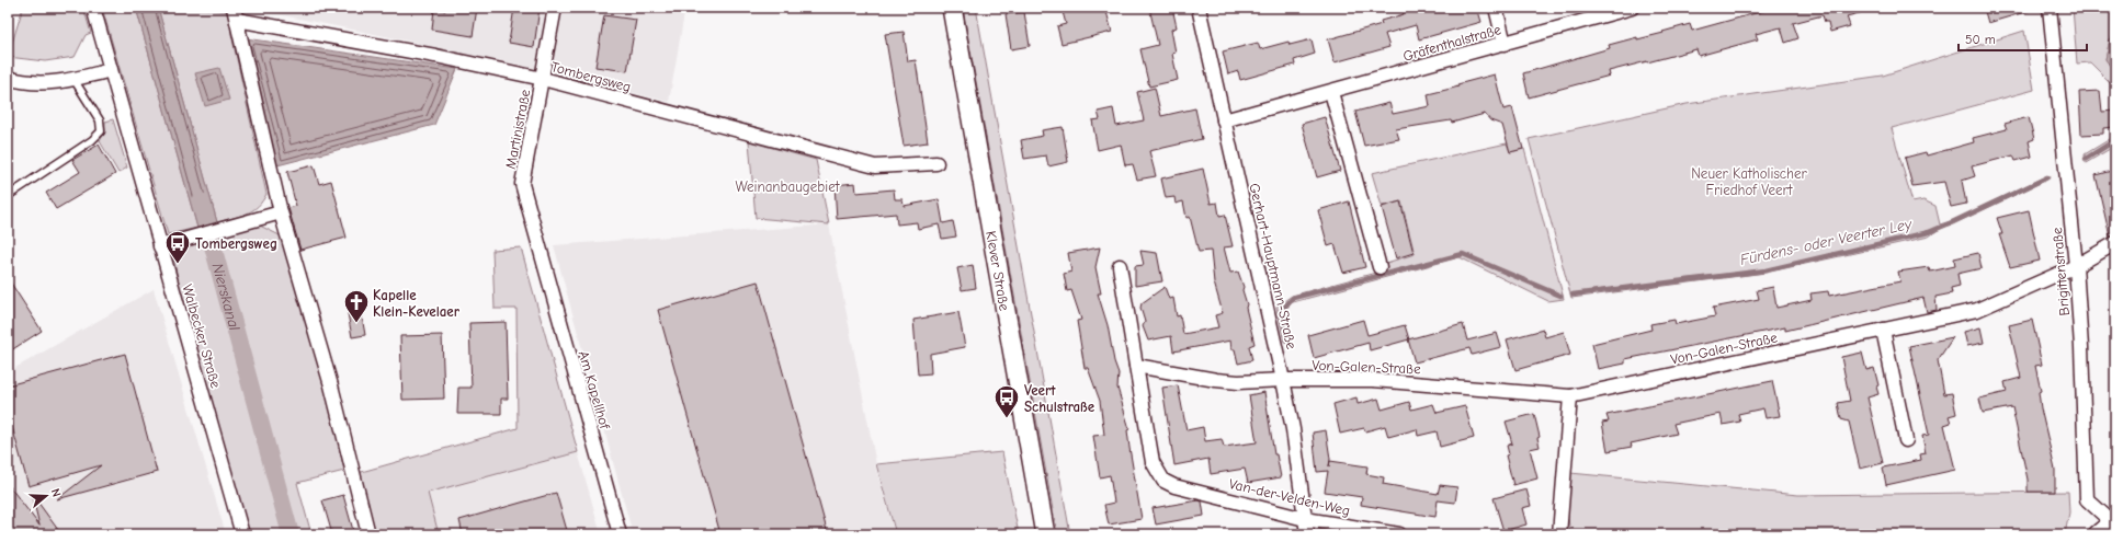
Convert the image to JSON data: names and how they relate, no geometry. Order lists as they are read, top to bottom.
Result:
{
  "streets": {
    "main road": ["Klever Straße"],
    "street": [
      "Gräfenthalstraße",
      "Tombergsweg",
      "Martinistraße",
      "Gerhart-Hauptmann-Straße",
      "Brigittenstraße",
      "Walbecker Straße",
      "Von-Galen-Straße",
      "Am Kapellhof",
      "Van-der-Velden-Weg"
    ]
  },
  "crossings": [
    ["Gräfenthalstraße", "Gerhart-Hauptmann-Straße"],
    ["Tombergsweg", "Martinistraße"],
    ["Martinistraße", "Am Kapellhof"],
    ["Gerhart-Hauptmann-Straße", "Von-Galen-Straße"],
    ["Gerhart-Hauptmann-Straße", "Van-der-Velden-Weg"],
    ["Brigittenstraße", "Von-Galen-Straße"],
    ["Von-Galen-Straße", "Van-der-Velden-Weg"]
  ],
  "water": ["Fürdens- oder Veerter Ley", "Nierskanal"],
  "parks": ["Neuer Katholischer Friedhof Veert", "Weinanbaugebiet"],
  "places": {
    "bus stop": ["Tombergsweg", "Veert Schulstraße"],
    "church": ["Kapelle Klein-Kevelaer"]
  },
  "scale_bar": "50 m",
  "north": "right"
}
